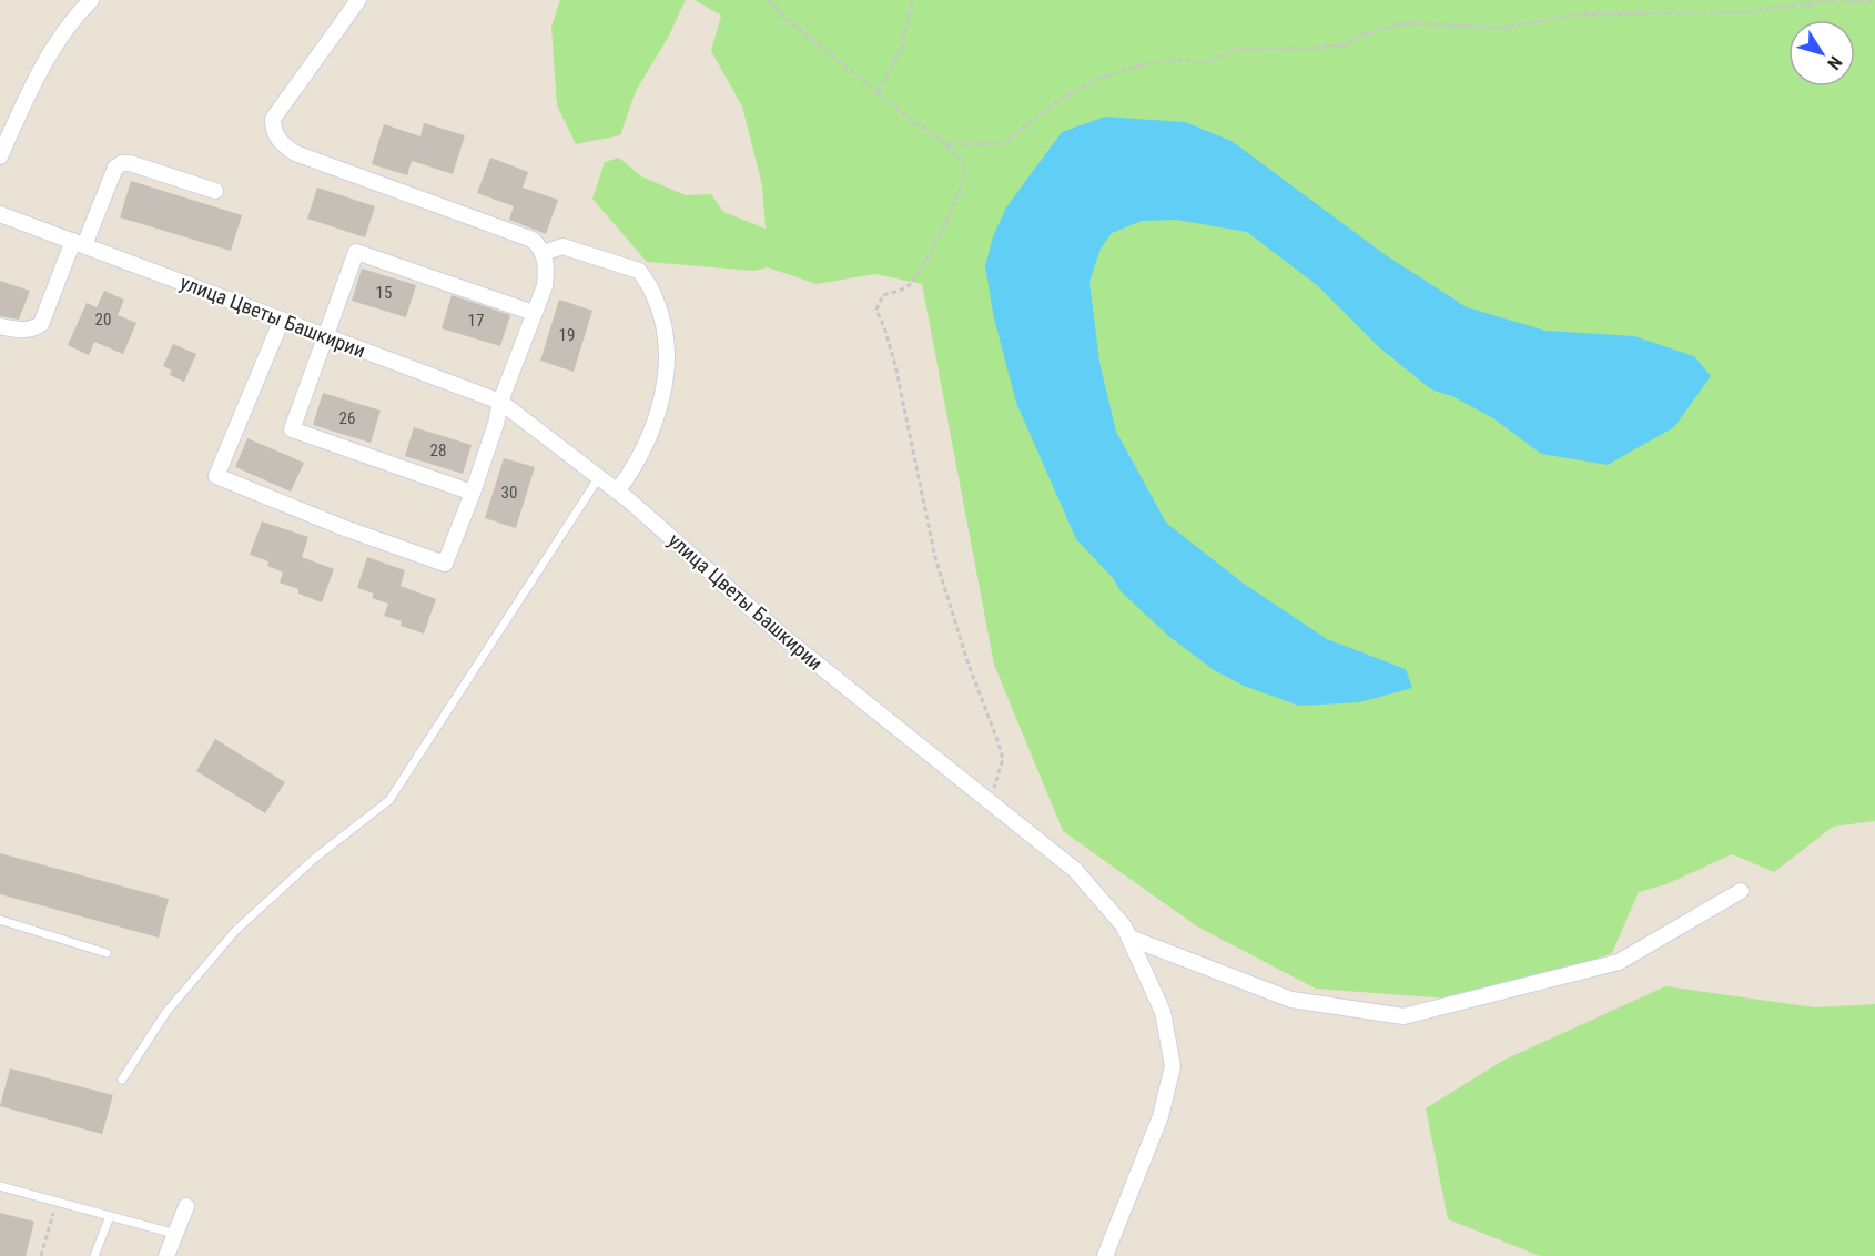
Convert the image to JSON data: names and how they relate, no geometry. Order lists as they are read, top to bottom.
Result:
{
  "streets": {
    "street": ["улица Цветы Башкирии"]
  },
  "house_numbers": [
    "15",
    "20",
    "17",
    "19",
    "26",
    "28",
    "30"
  ],
  "north": "bottom right"
}
